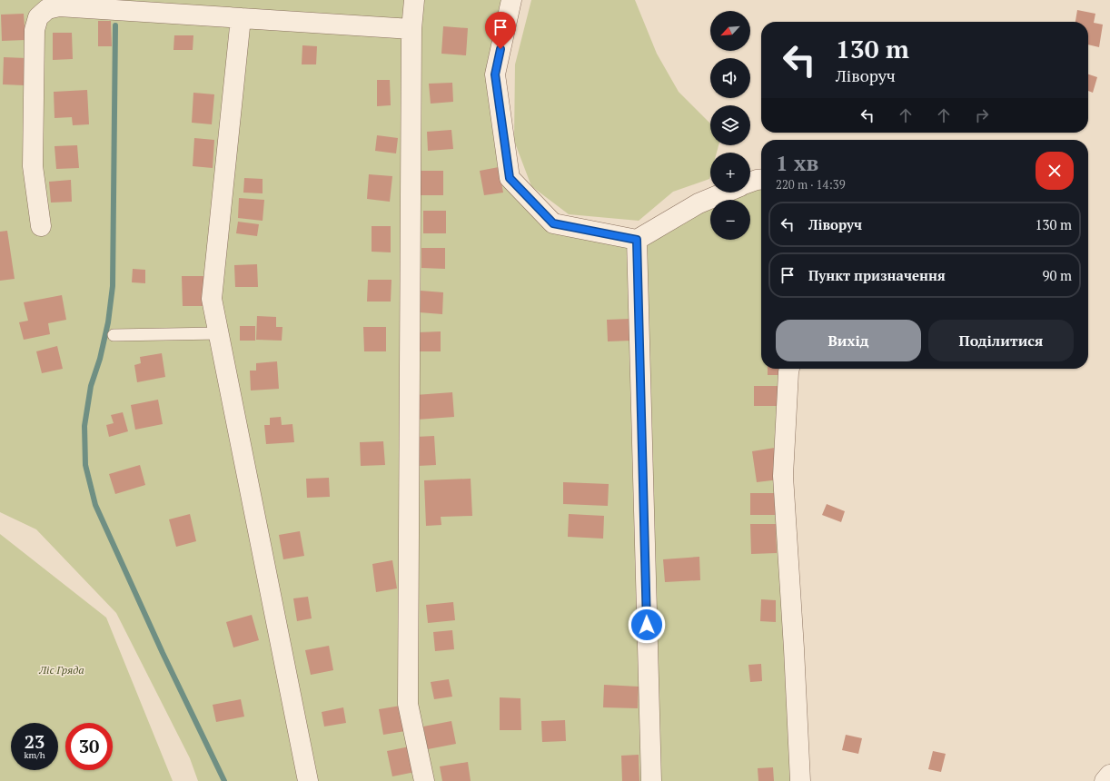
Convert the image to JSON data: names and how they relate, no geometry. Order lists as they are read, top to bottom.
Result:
{
  "parks": ["Ліс Гряда"],
  "north": "bottom left",
  "page": {
    "map_buttons": ["+", "−"],
    "turn": ["130 m", "Ліворуч"],
    "heading": ["1 хв", "220 m · 14:39"],
    "list": [
      {
        "name": "Ліворуч",
        "value": "130 m"
      },
      {
        "name": "Пункт призначення",
        "value": "90 m"
      }
    ],
    "buttons": ["Вихід", "Поділитися"],
    "speed": "23 km/h",
    "limit": "30"
  }
}
